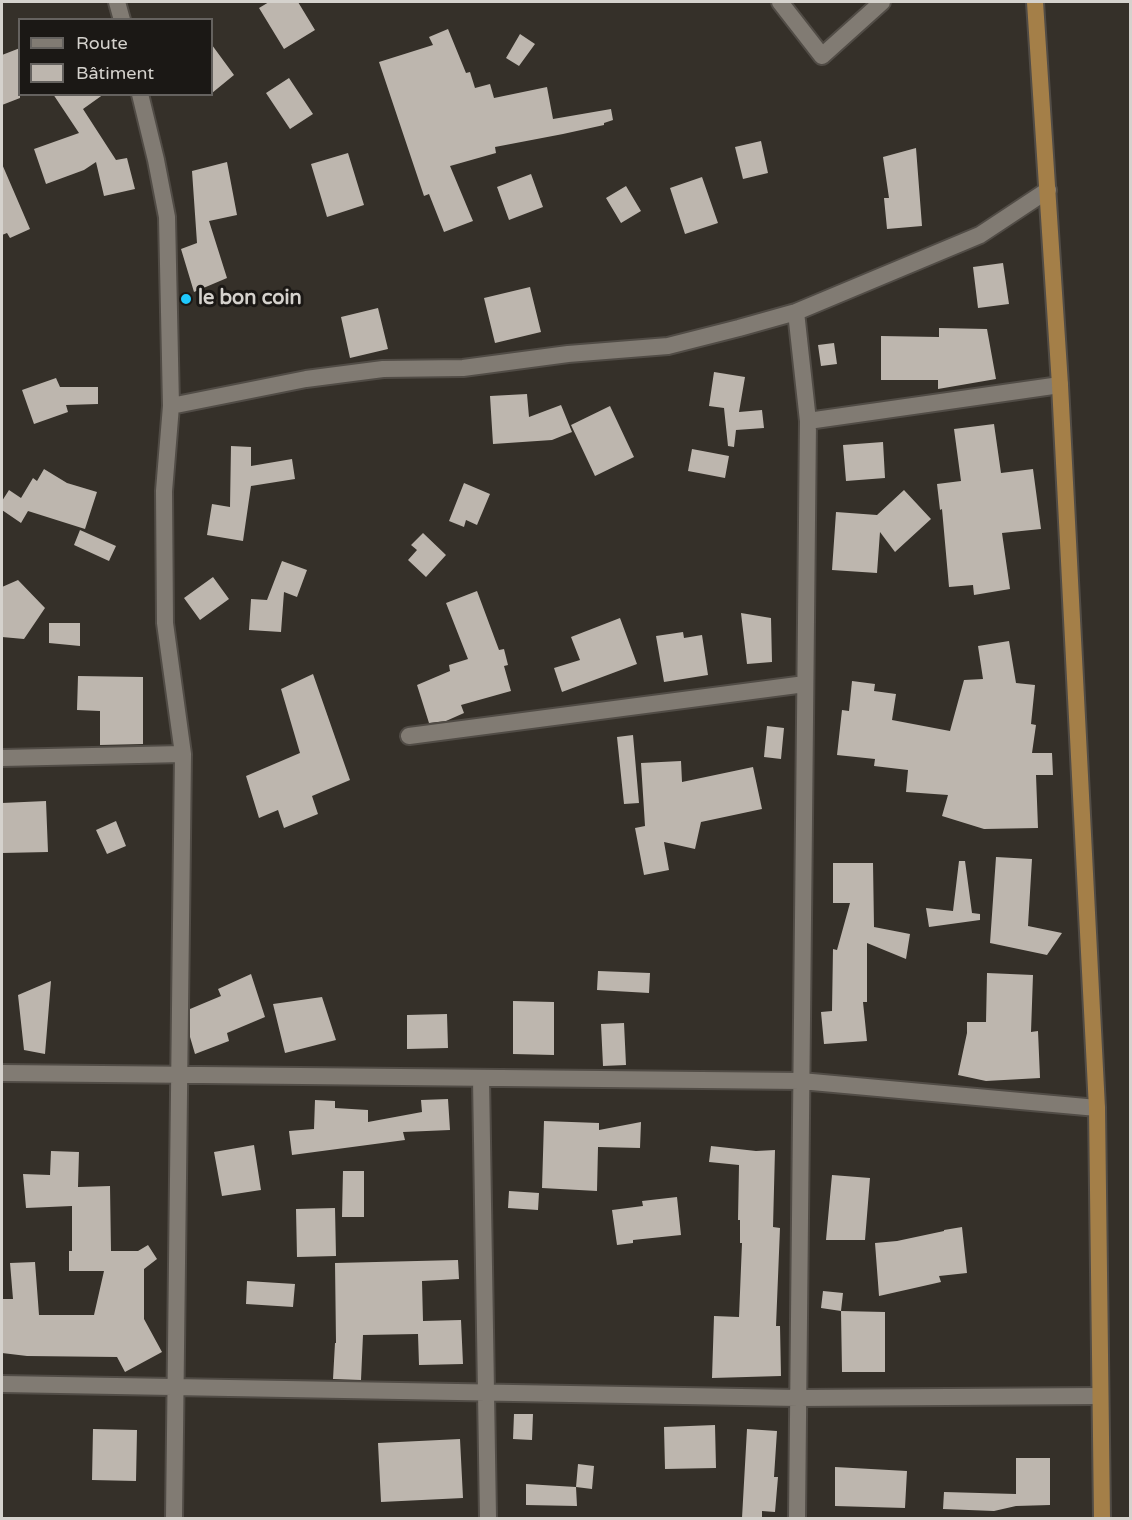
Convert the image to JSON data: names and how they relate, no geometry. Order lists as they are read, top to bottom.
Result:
{
  "places": ["le bon coin"],
  "legend": ["Route", "Bâtiment"]
}
